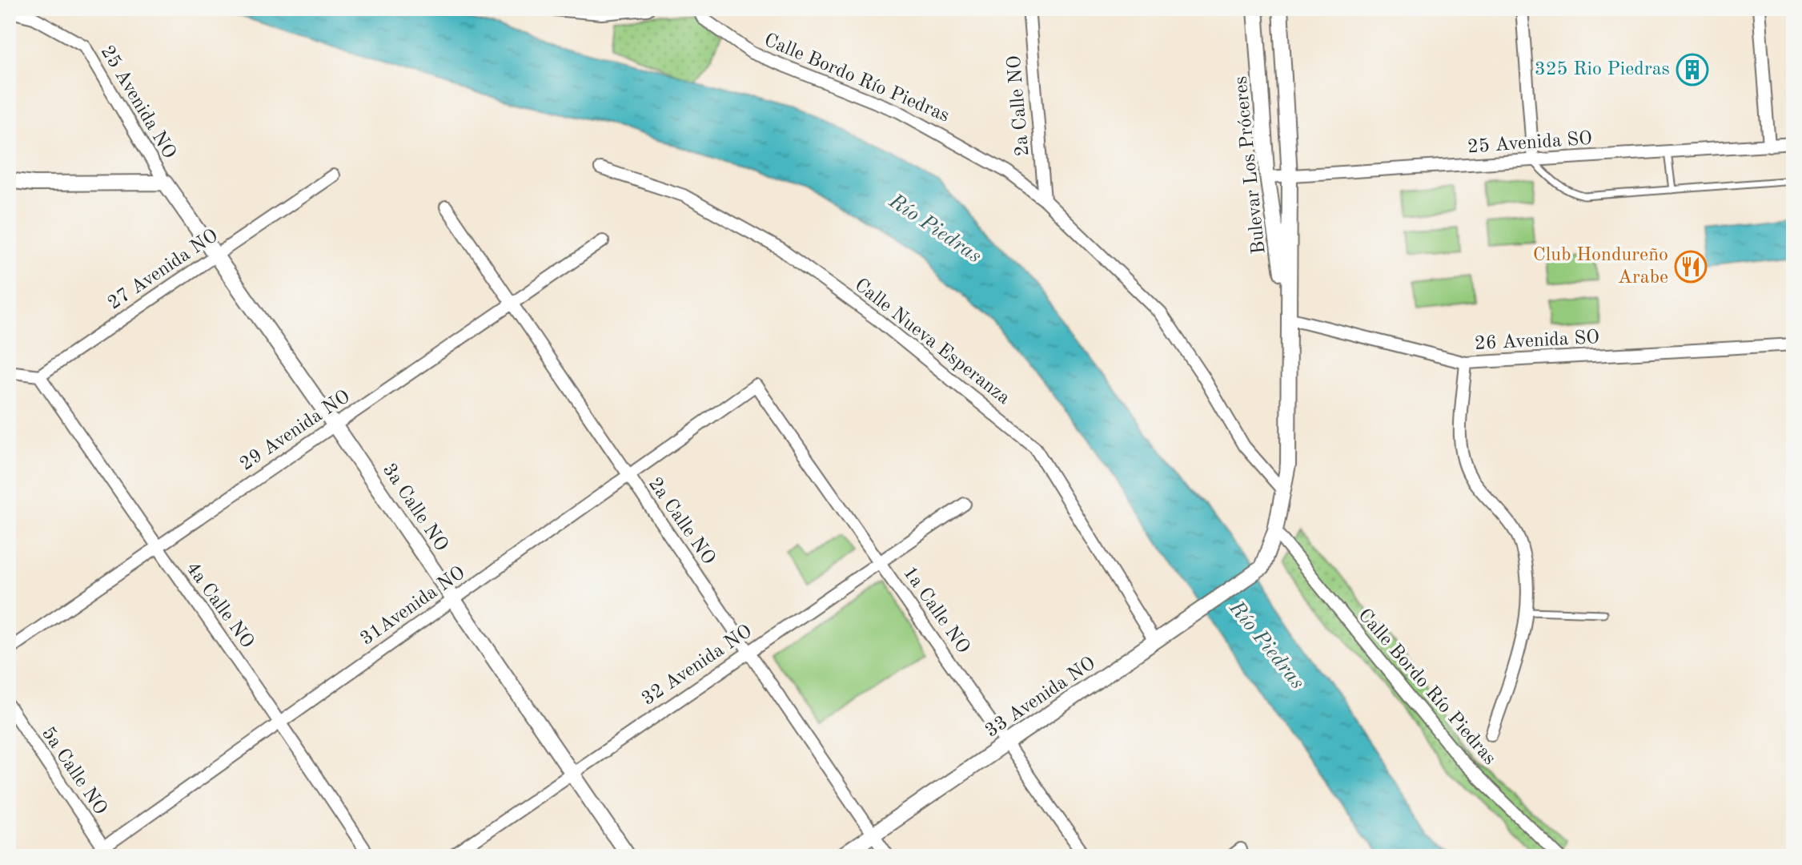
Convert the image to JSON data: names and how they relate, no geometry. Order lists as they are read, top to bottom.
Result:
{
  "streets": {
    "street": [
      "Calle Bordo Río Piedras",
      "25 Avenida NO",
      "2a Calle NO",
      "25 Avenida SO",
      "Bulevar Los Próceres",
      "27 Avenida NO",
      "26 Avenida SO",
      "Calle Nueva Esperanza",
      "29 Avenida NO",
      "3a Calle NO",
      "4a Calle NO",
      "31Avenida NO",
      "1a Calle NO",
      "32 Avenida NO",
      "33 Avenida NO",
      "5a Calle NO"
    ]
  },
  "crossings": [
    ["Calle Bordo Río Piedras", "2a Calle NO"],
    ["Calle Bordo Río Piedras", "Bulevar Los Próceres"],
    ["25 Avenida NO", "3a Calle NO"],
    ["2a Calle NO", "29 Avenida NO"],
    ["2a Calle NO", "31Avenida NO"],
    ["2a Calle NO", "32 Avenida NO"],
    ["2a Calle NO", "33 Avenida NO"],
    ["25 Avenida SO", "Bulevar Los Próceres"],
    ["Bulevar Los Próceres", "26 Avenida SO"],
    ["Bulevar Los Próceres", "33 Avenida NO"],
    ["27 Avenida NO", "3a Calle NO"],
    ["27 Avenida NO", "4a Calle NO"],
    ["Calle Nueva Esperanza", "33 Avenida NO"],
    ["29 Avenida NO", "3a Calle NO"],
    ["29 Avenida NO", "4a Calle NO"],
    ["3a Calle NO", "31Avenida NO"],
    ["3a Calle NO", "32 Avenida NO"],
    ["4a Calle NO", "31Avenida NO"],
    ["31Avenida NO", "1a Calle NO"],
    ["31Avenida NO", "5a Calle NO"],
    ["1a Calle NO", "32 Avenida NO"],
    ["1a Calle NO", "33 Avenida NO"]
  ],
  "water": ["Río Piedras"],
  "places": {
    "building": ["325 Rio Piedras"],
    "restaurant": ["Club Hondureño Arabe"]
  }
}
